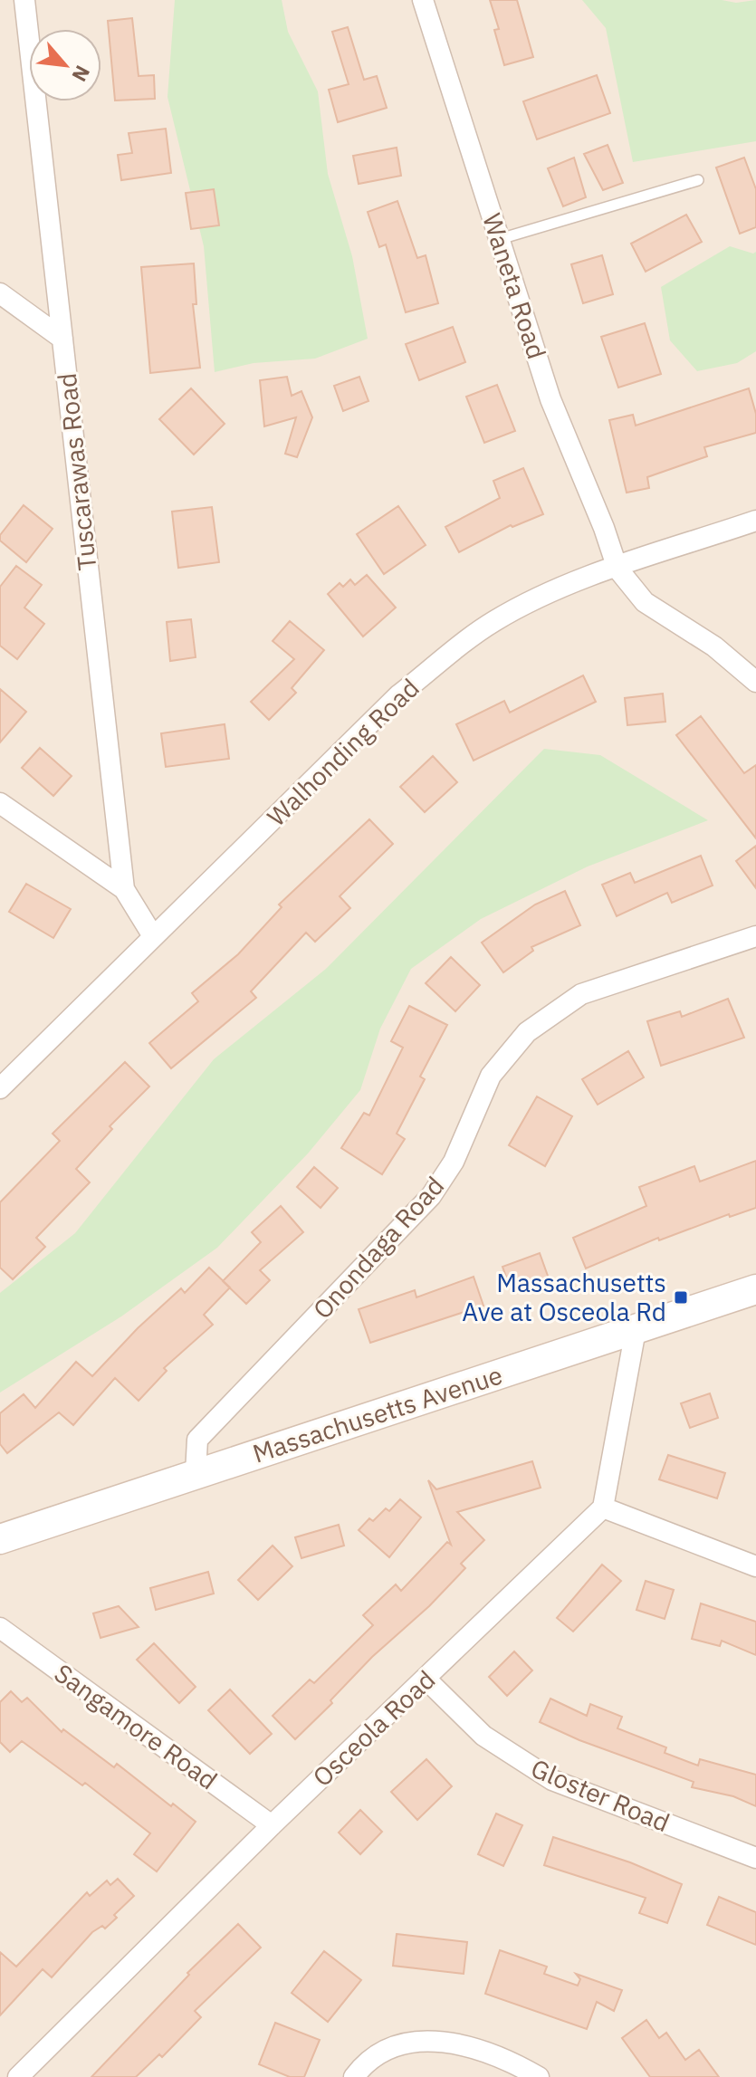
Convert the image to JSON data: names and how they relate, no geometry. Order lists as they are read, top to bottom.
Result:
{
  "streets": {
    "main road": ["Massachusetts Avenue"],
    "street": [
      "Waneta Road",
      "Tuscarawas Road",
      "Walhonding Road",
      "Onondaga Road",
      "Sangamore Road",
      "Osceola Road",
      "Gloster Road"
    ]
  },
  "crossings": [
    ["Waneta Road", "Walhonding Road"],
    ["Tuscarawas Road", "Walhonding Road"],
    ["Onondaga Road", "Massachusetts Avenue"],
    ["Sangamore Road", "Osceola Road"],
    ["Osceola Road", "Gloster Road"]
  ],
  "places": {
    "transit": ["Massachusetts Ave at Osceola Rd"]
  },
  "north": "bottom right"
}
